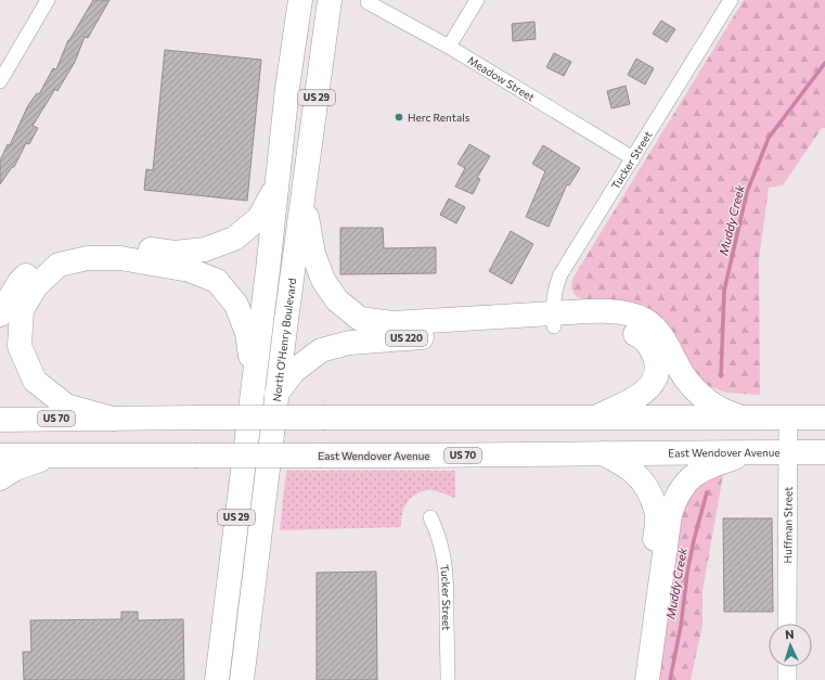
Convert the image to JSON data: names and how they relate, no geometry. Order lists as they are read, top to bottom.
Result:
{
  "streets": {
    "highway": [
      "US 29",
      "US 220",
      "North O'Henry Boulevard",
      "US 70",
      "East Wendover Avenue"
    ],
    "street": ["Meadow Street", "Tucker Street", "Huffman Street"]
  },
  "crossings": [
    ["Meadow Street", "Tucker Street"],
    ["Tucker Street", "US 220"],
    ["US 220", "North O'Henry Boulevard"],
    ["US 220", "US 70"],
    ["US 70", "Huffman Street"],
    ["East Wendover Avenue", "Huffman Street"]
  ],
  "water": ["Muddy Creek"],
  "places": ["Herc Rentals"],
  "north": "top"
}
